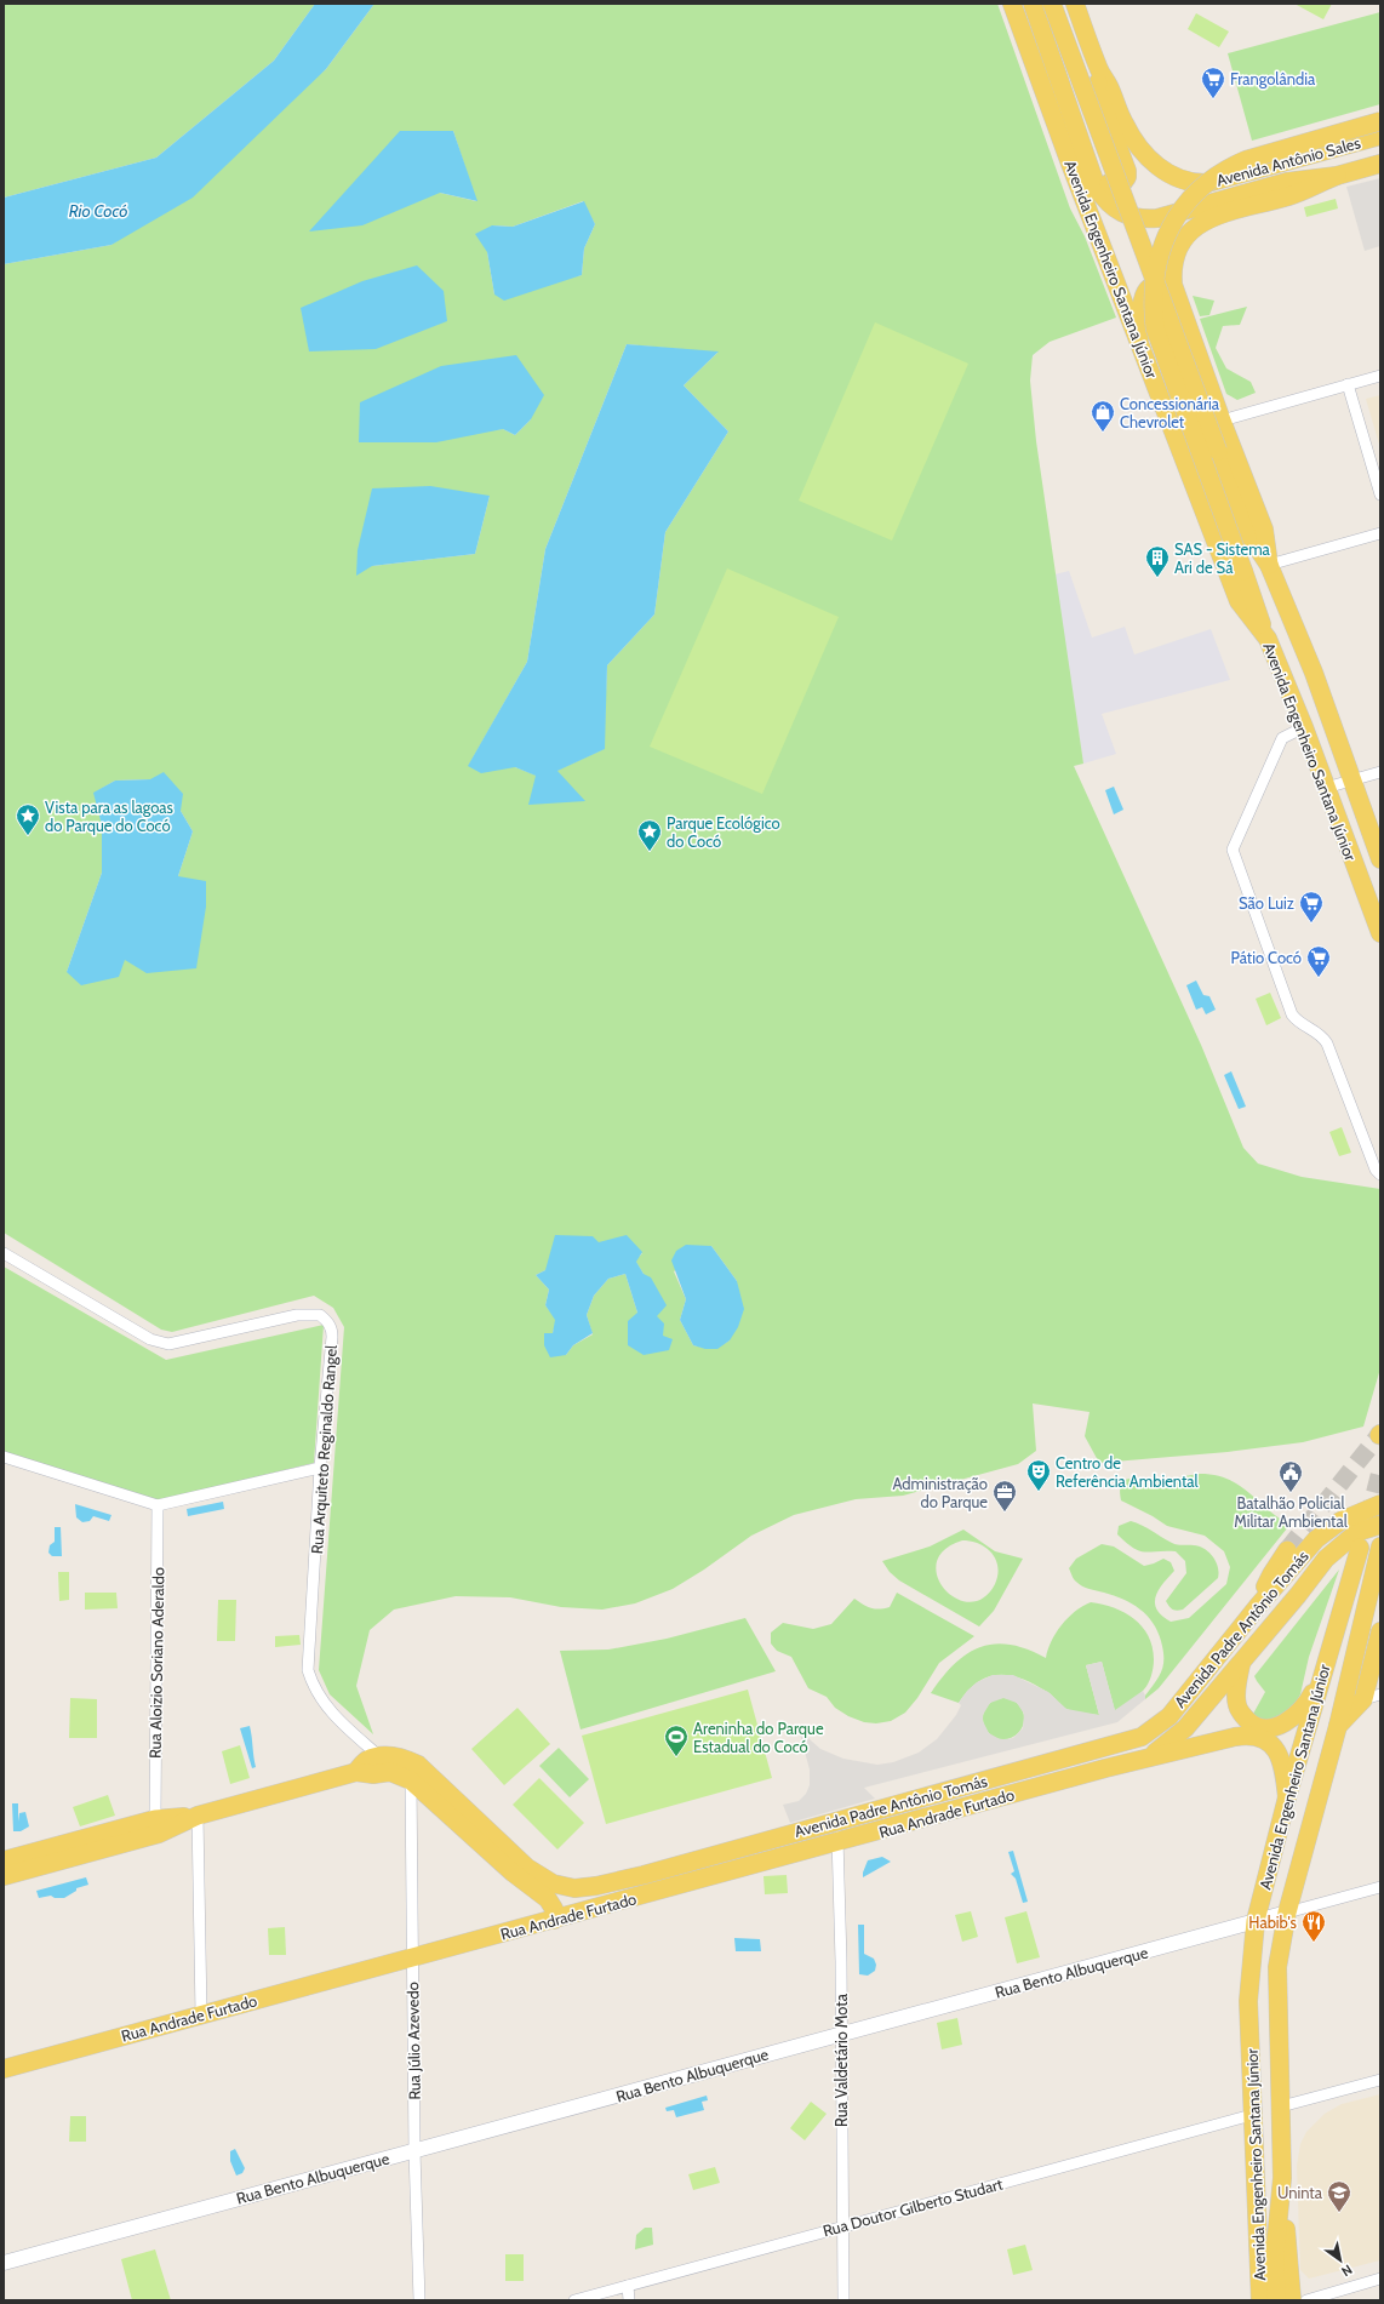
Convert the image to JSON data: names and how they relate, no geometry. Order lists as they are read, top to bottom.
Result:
{
  "streets": {
    "main road": [
      "Avenida Antônio Sales",
      "Avenida Engenheiro Santana Júnior",
      "Avenida Padre Antônio Tomás",
      "Rua Andrade Furtado"
    ],
    "street": [
      "Rua Arquiteto Reginaldo Rangel",
      "Rua Aloizio Soriano Aderaldo",
      "Rua Bento Albuquerque",
      "Rua Júlio Azevedo",
      "Rua Valdetário Mota",
      "Rua Doutor Gilberto Studart"
    ]
  },
  "crossings": [
    ["Avenida Engenheiro Santana Júnior", "Rua Bento Albuquerque"],
    ["Avenida Engenheiro Santana Júnior", "Rua Doutor Gilberto Studart"],
    ["Rua Arquiteto Reginaldo Rangel", "Avenida Padre Antônio Tomás"],
    ["Avenida Padre Antônio Tomás", "Rua Aloizio Soriano Aderaldo"],
    ["Avenida Padre Antônio Tomás", "Rua Andrade Furtado"],
    ["Avenida Padre Antônio Tomás", "Rua Júlio Azevedo"],
    ["Avenida Padre Antônio Tomás", "Rua Valdetário Mota"],
    ["Rua Andrade Furtado", "Rua Júlio Azevedo"],
    ["Rua Andrade Furtado", "Rua Valdetário Mota"],
    ["Rua Bento Albuquerque", "Rua Júlio Azevedo"],
    ["Rua Bento Albuquerque", "Rua Valdetário Mota"],
    ["Rua Valdetário Mota", "Rua Doutor Gilberto Studart"]
  ],
  "water": ["Rio Cocó"],
  "places": {
    "supermarket": ["Frangolândia", "São Luiz", "Pátio Cocó"],
    "shop": ["Concessionária Chevrolet"],
    "building": ["SAS - Sistema Ari de Sá"],
    "place": ["Vista para as lagoas do Parque do Cocó", "Parque Ecológico do Cocó"],
    "theatre": ["Centro de Referência Ambiental"],
    "public building": ["Batalhão Policial Militar Ambiental"],
    "office": ["Administração do Parque"],
    "sports": ["Areninha do Parque Estadual do Cocó"],
    "restaurant": ["Habib's"],
    "school or university": ["Uninta"]
  },
  "north": "bottom right"
}
